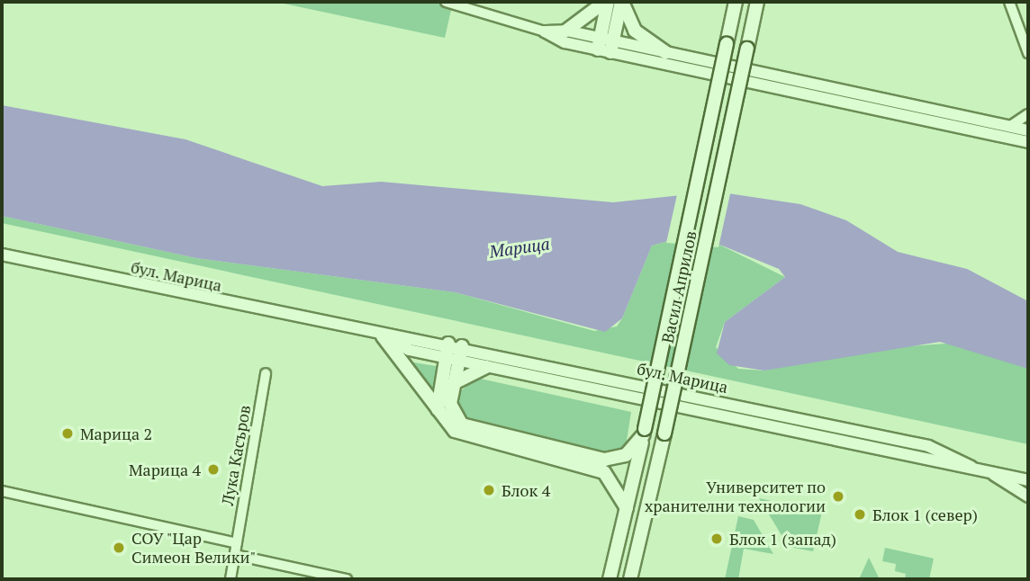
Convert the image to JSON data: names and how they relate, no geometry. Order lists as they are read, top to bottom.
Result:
{
  "streets": {
    "main road": ["Васил Априлов"],
    "street": ["бул. Марица", "Лука Касъров"]
  },
  "water": ["Марица"],
  "places": [
    "Марица 2",
    "Марица 4",
    "Блок 4",
    "Университет по хранителни технологии",
    "Блок 1 (север)",
    "Блок 1 (запад)",
    "СОУ \"Цар Симеон Велики\""
  ]
}
